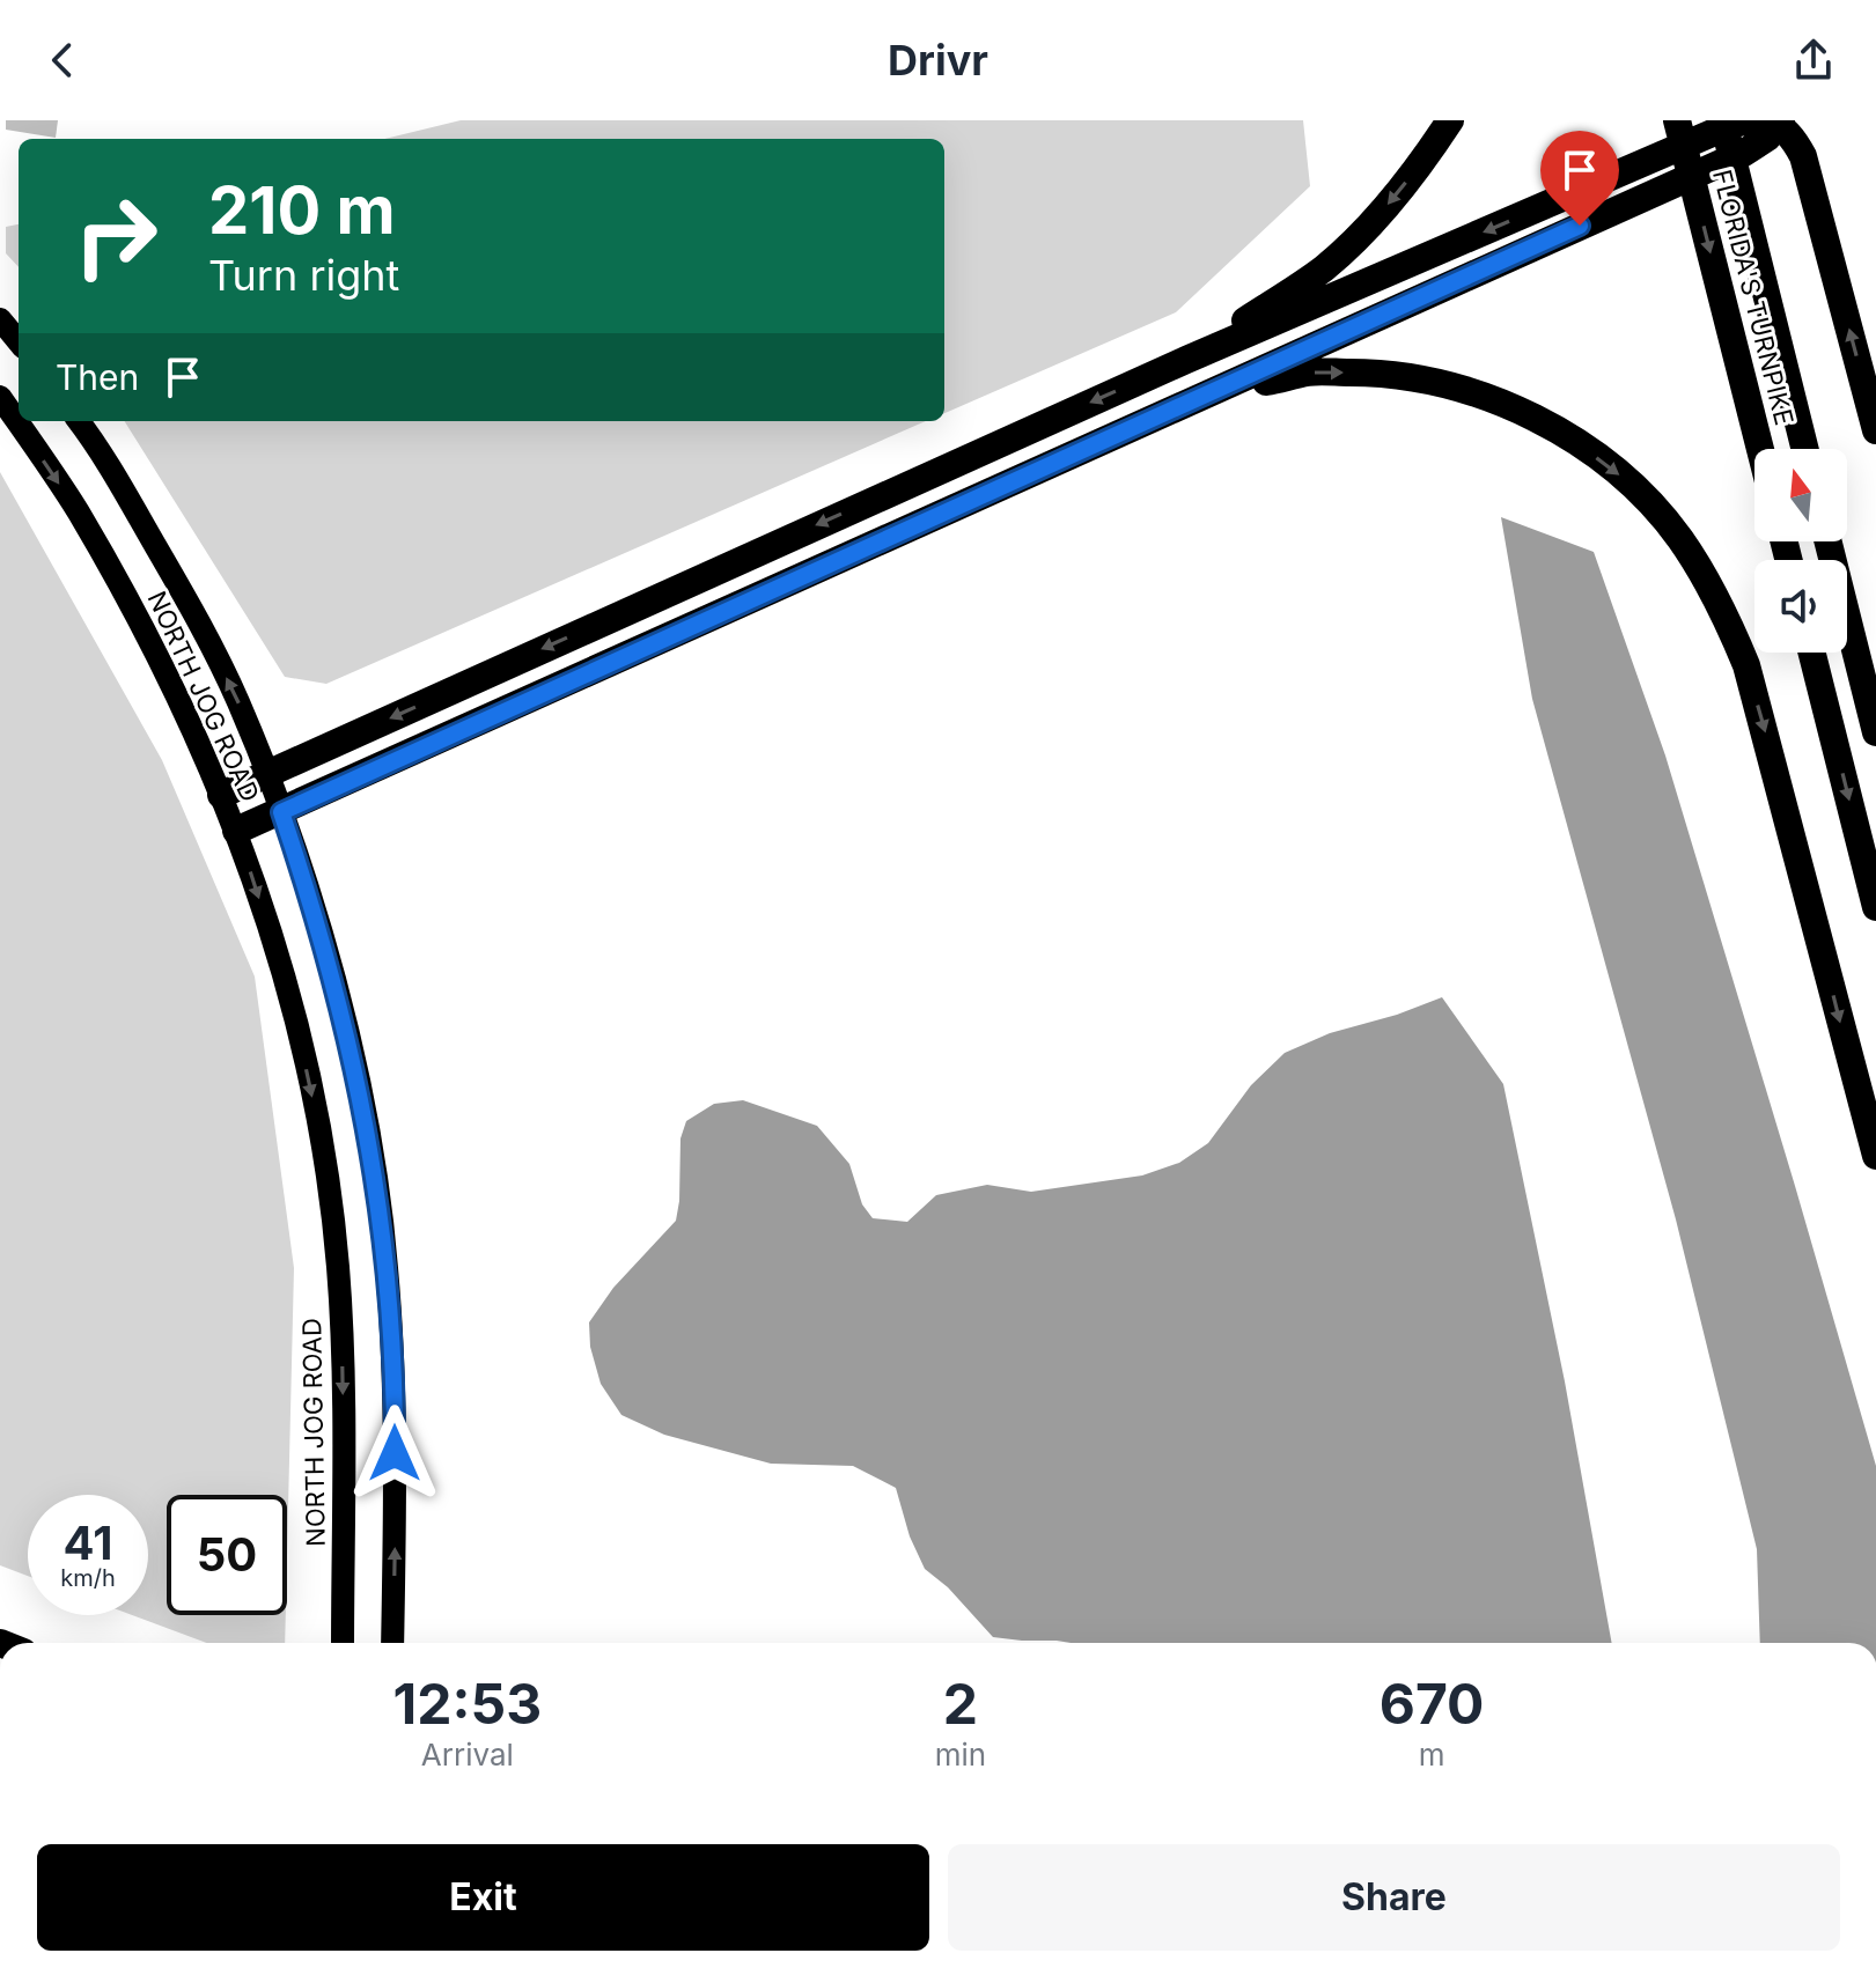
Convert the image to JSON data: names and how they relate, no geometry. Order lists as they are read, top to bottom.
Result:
{
  "streets": {
    "highway": ["FLORIDA'S TURNPIKE"],
    "main road": ["NORTH JOG ROAD"]
  },
  "north": "top",
  "page": {
    "header": "Drivr",
    "turn": ["210 m", "Turn right"],
    "then": "Then",
    "speed": "41 km/h",
    "limit": "50",
    "eta": [
      "12:53",
      "Arrival",
      "2",
      "min",
      "670",
      "m"
    ],
    "buttons": ["Exit", "Share"]
  }
}
